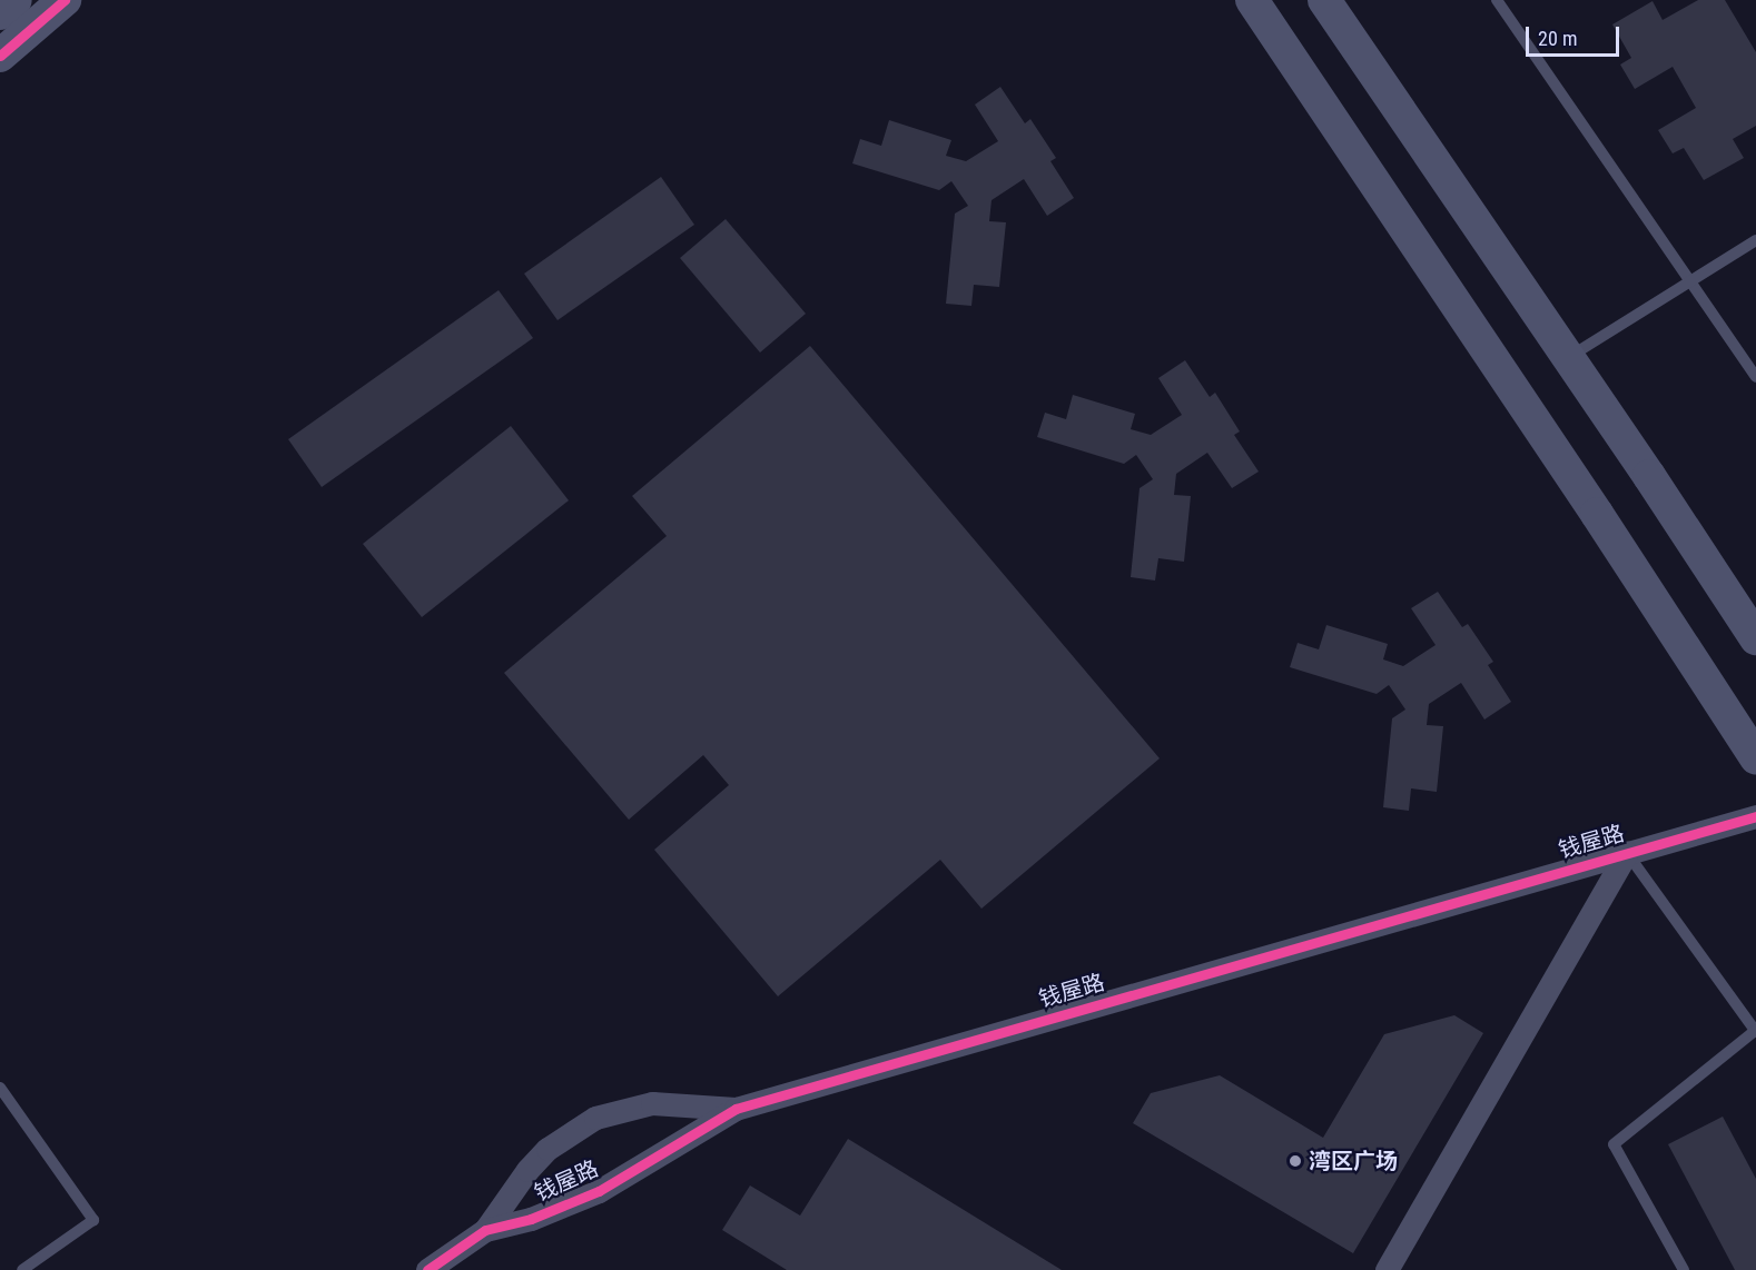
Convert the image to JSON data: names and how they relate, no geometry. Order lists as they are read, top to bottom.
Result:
{
  "streets": {
    "street": ["钱屋路"]
  },
  "places": ["湾区广场"],
  "scale_bar": "20 m"
}
